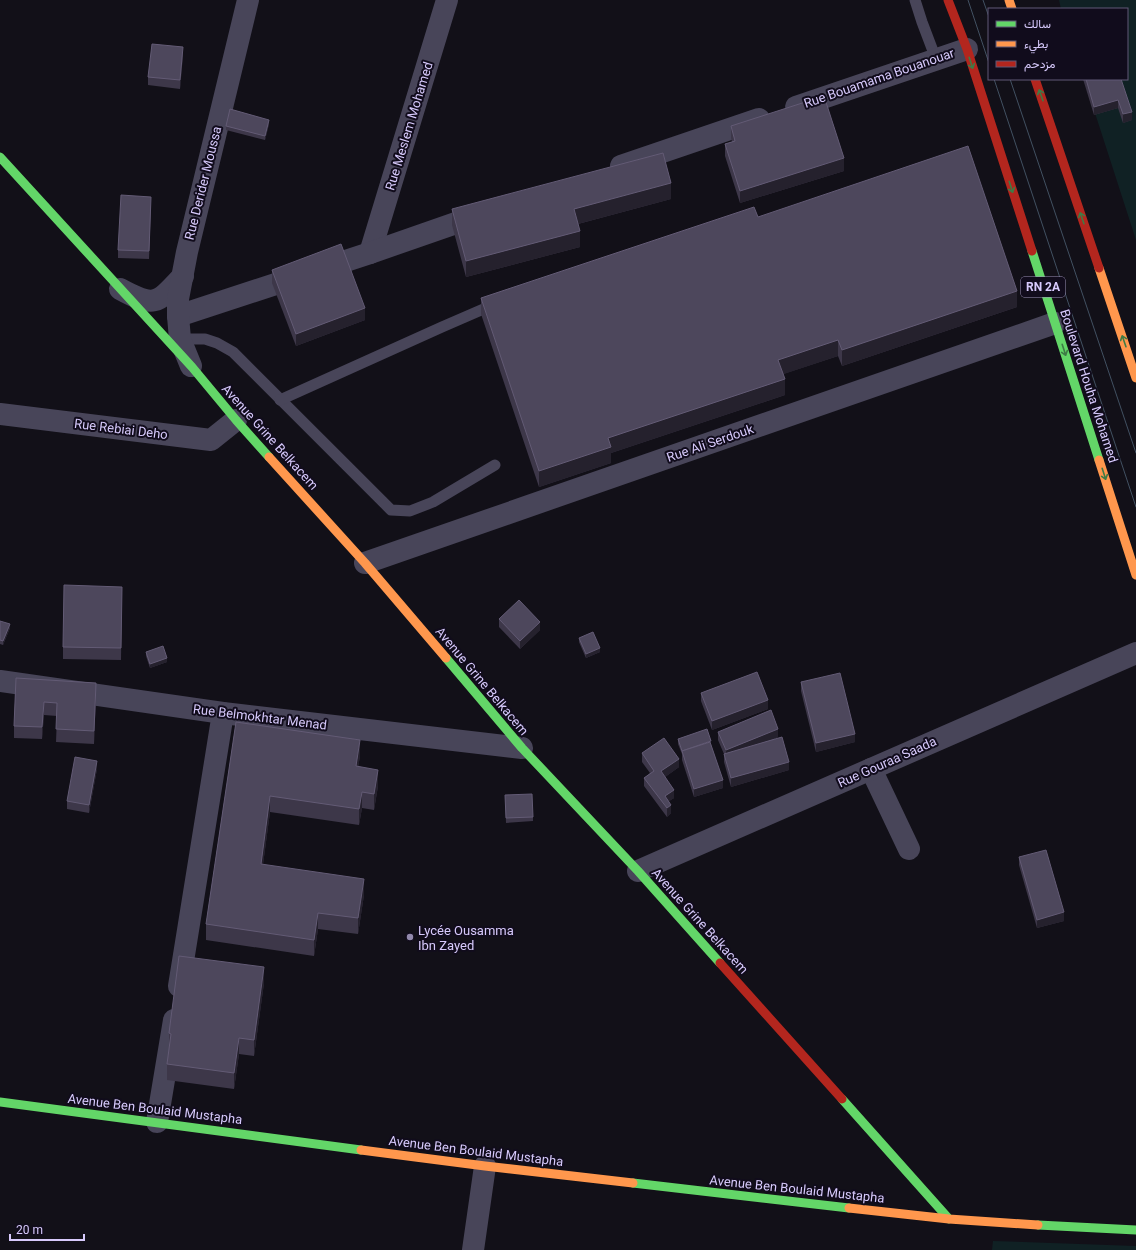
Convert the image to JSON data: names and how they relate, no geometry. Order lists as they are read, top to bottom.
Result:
{
  "streets": {
    "main road": [
      "RN 2A",
      "Boulevard Houha Mohamed",
      "Avenue Grine Belkacem",
      "Avenue Ben Boulaid Mustapha"
    ],
    "street": [
      "Rue Bouamama Bouanouar",
      "Rue Meslem Mohamed",
      "Rue Derider Moussa",
      "Rue Rebiai Deho",
      "Rue Ali Serdouk",
      "Rue Belmokhtar Menad",
      "Rue Gouraa Saada"
    ]
  },
  "crossings": [
    ["Rue Bouamama Bouanouar", "Boulevard Houha Mohamed"],
    ["Rue Derider Moussa", "Avenue Grine Belkacem"],
    ["Boulevard Houha Mohamed", "Rue Ali Serdouk"],
    ["Rue Rebiai Deho", "Avenue Grine Belkacem"],
    ["Avenue Grine Belkacem", "Rue Ali Serdouk"],
    ["Avenue Grine Belkacem", "Rue Belmokhtar Menad"],
    ["Avenue Grine Belkacem", "Rue Gouraa Saada"],
    ["Avenue Grine Belkacem", "Avenue Ben Boulaid Mustapha"]
  ],
  "places": ["Lycée Ousamma Ibn Zayed"],
  "legend": ["سالك", "بطيء", "مزدحم"],
  "scale_bar": "20 m"
}
